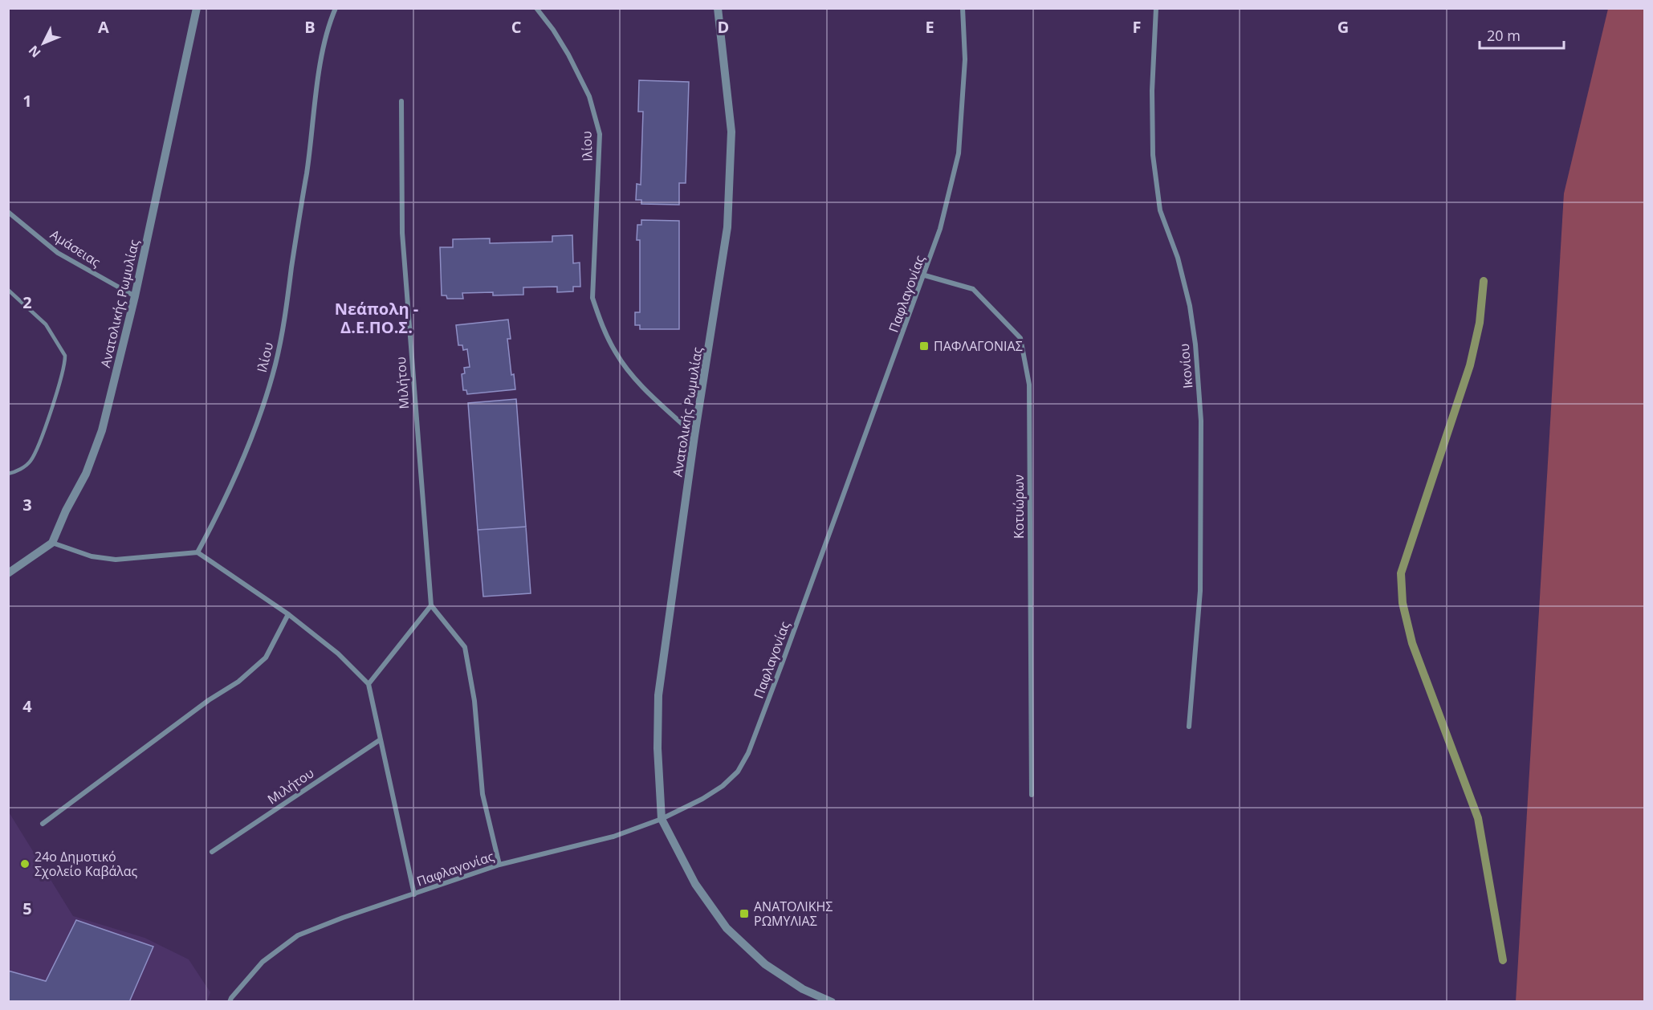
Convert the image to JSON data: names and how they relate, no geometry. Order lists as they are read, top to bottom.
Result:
{
  "streets": {
    "street": [
      "Ιλίου",
      "Αμάσειας",
      "Παφλαγονίας",
      "Ανατολικής Ρωμυλίας",
      "Ικονίου",
      "Μιλήτου",
      "Κοτυώρων"
    ]
  },
  "crossings": [
    ["Ιλίου", "Ανατολικής Ρωμυλίας"],
    ["Αμάσειας", "Ανατολικής Ρωμυλίας"],
    ["Παφλαγονίας", "Ανατολικής Ρωμυλίας"],
    ["Παφλαγονίας", "Κοτυώρων"]
  ],
  "districts": ["Νεάπολη - Δ.Ε.ΠΟ.Σ."],
  "places": {
    "transit": ["ΠΑΦΛΑΓΟΝΙΑΣ", "ΑΝΑΤΟΛΙΚΗΣ ΡΩΜΥΛΙΑΣ"],
    "other": ["24ο Δημοτικό Σχολείο Καβάλας"]
  },
  "scale_bar": "20 m",
  "north": "bottom left",
  "grid": {
    "columns": [
      "A",
      "B",
      "C",
      "D",
      "E",
      "F",
      "G"
    ],
    "rows": [
      "1",
      "2",
      "3",
      "4",
      "5"
    ]
  }
}
